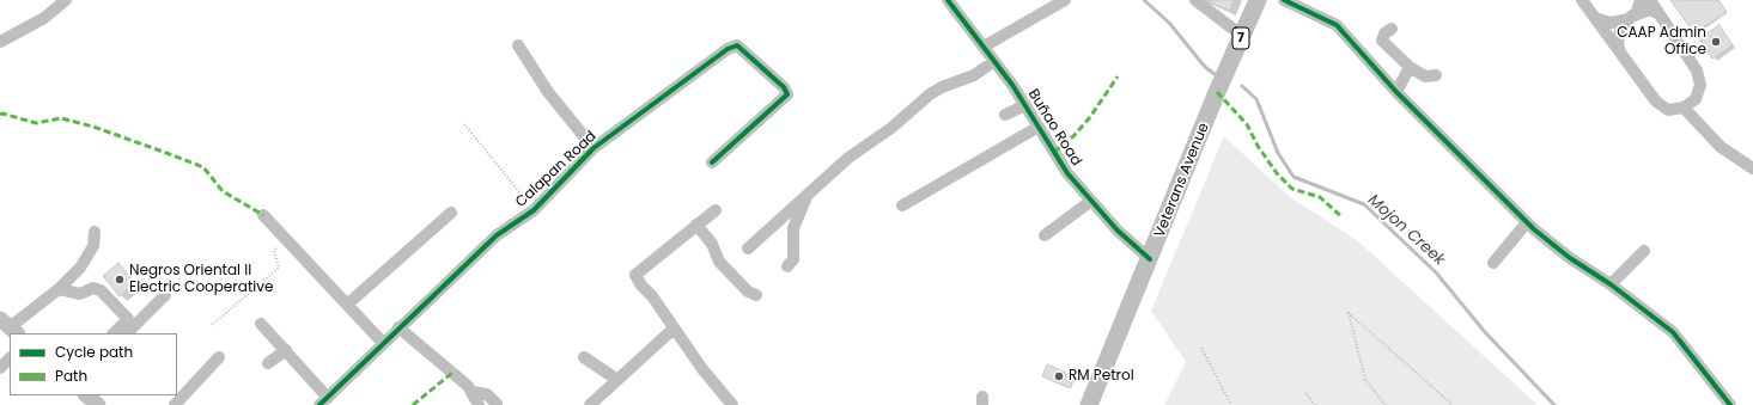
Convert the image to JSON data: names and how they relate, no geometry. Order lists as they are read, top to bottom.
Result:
{
  "streets": {
    "highway": ["7", "Veterans Avenue"],
    "street": ["Buñao Road", "Calapan Road"]
  },
  "crossings": [
    ["7", "Veterans Avenue"],
    ["Buñao Road", "Veterans Avenue"]
  ],
  "water": ["Mojon Creek"],
  "places": ["CAAP Admin Office", "Negros Oriental II Electric Cooperative", "RM Petrol"],
  "legend": ["Cycle path", "Path"]
}
